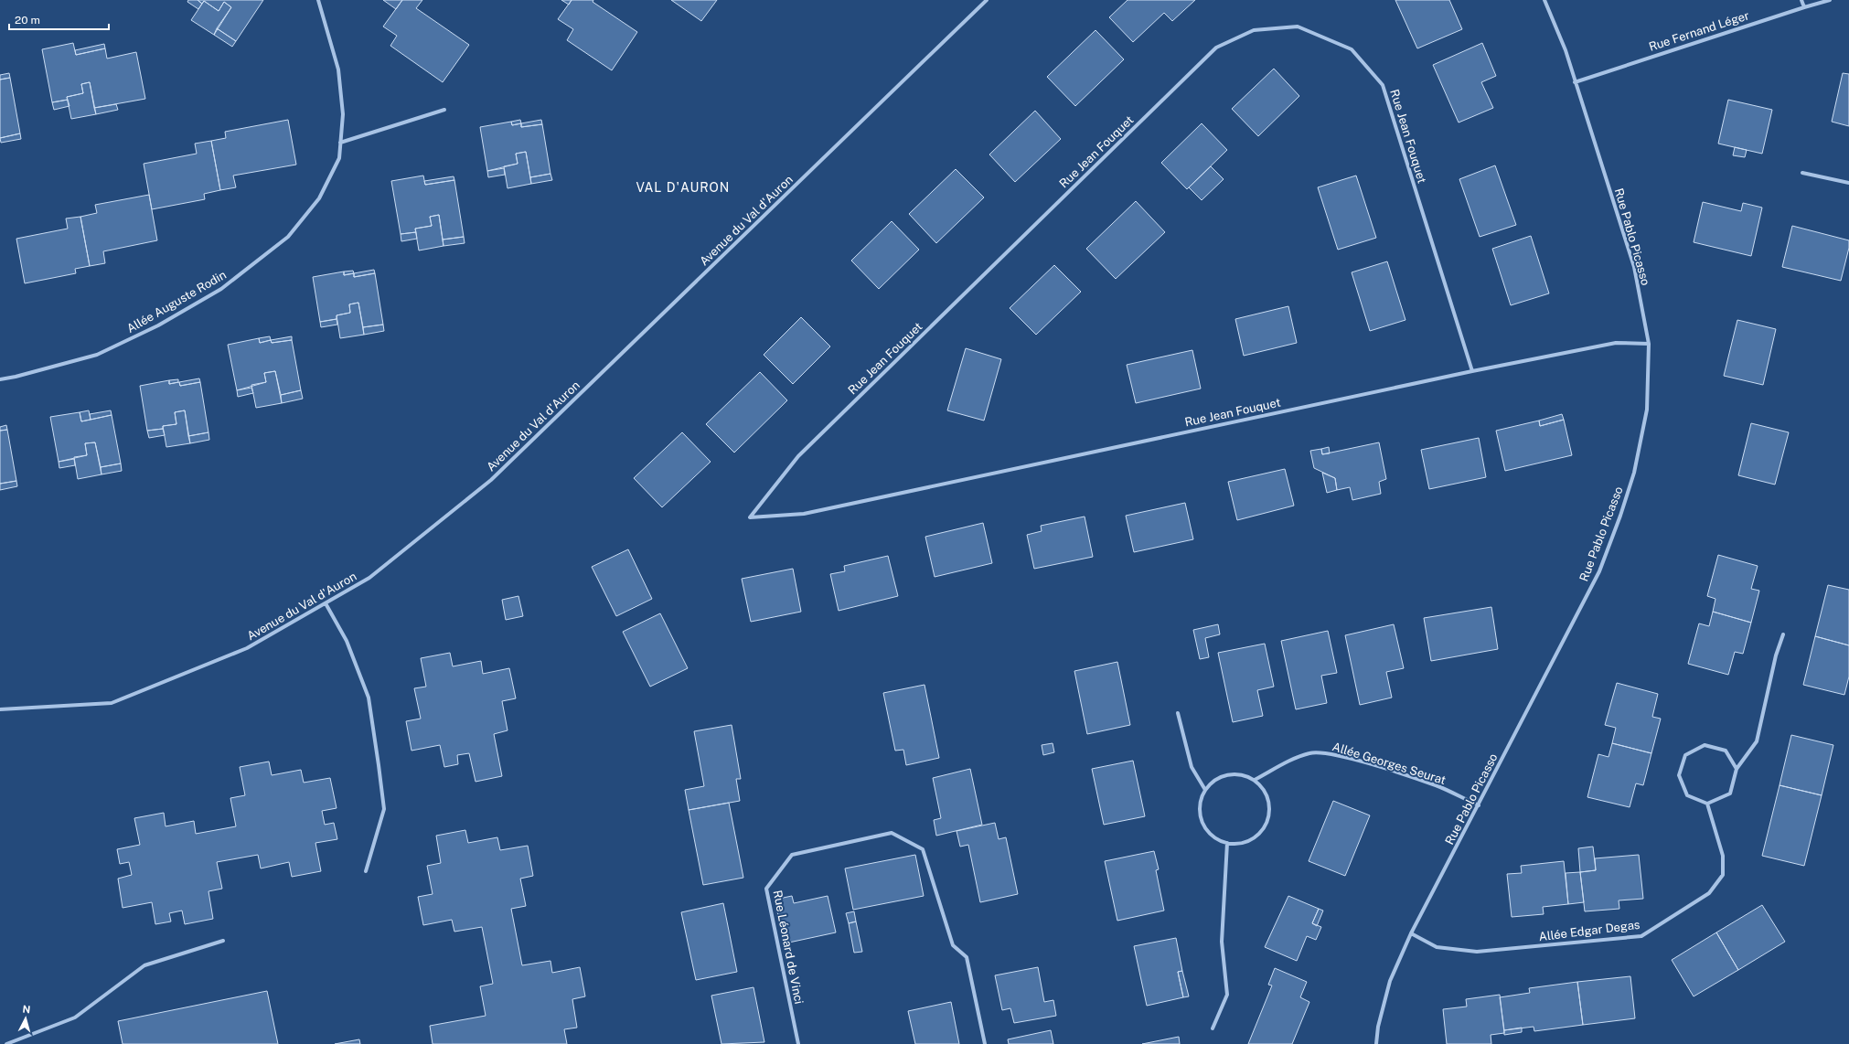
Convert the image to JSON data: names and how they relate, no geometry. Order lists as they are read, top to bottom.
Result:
{
  "streets": {
    "street": [
      "Rue Fernand Léger",
      "Rue Jean Fouquet",
      "Avenue du Val d'Auron",
      "Rue Pablo Picasso",
      "Allée Auguste Rodin",
      "Allée Georges Seurat",
      "Allée Edgar Degas",
      "Rue Léonard de Vinci"
    ]
  },
  "crossings": [
    ["Rue Fernand Léger", "Rue Pablo Picasso"],
    ["Rue Jean Fouquet", "Rue Pablo Picasso"],
    ["Rue Pablo Picasso", "Allée Georges Seurat"],
    ["Rue Pablo Picasso", "Allée Edgar Degas"]
  ],
  "districts": ["VAL D'AURON"],
  "scale_bar": "20 m",
  "north": "top"
}
